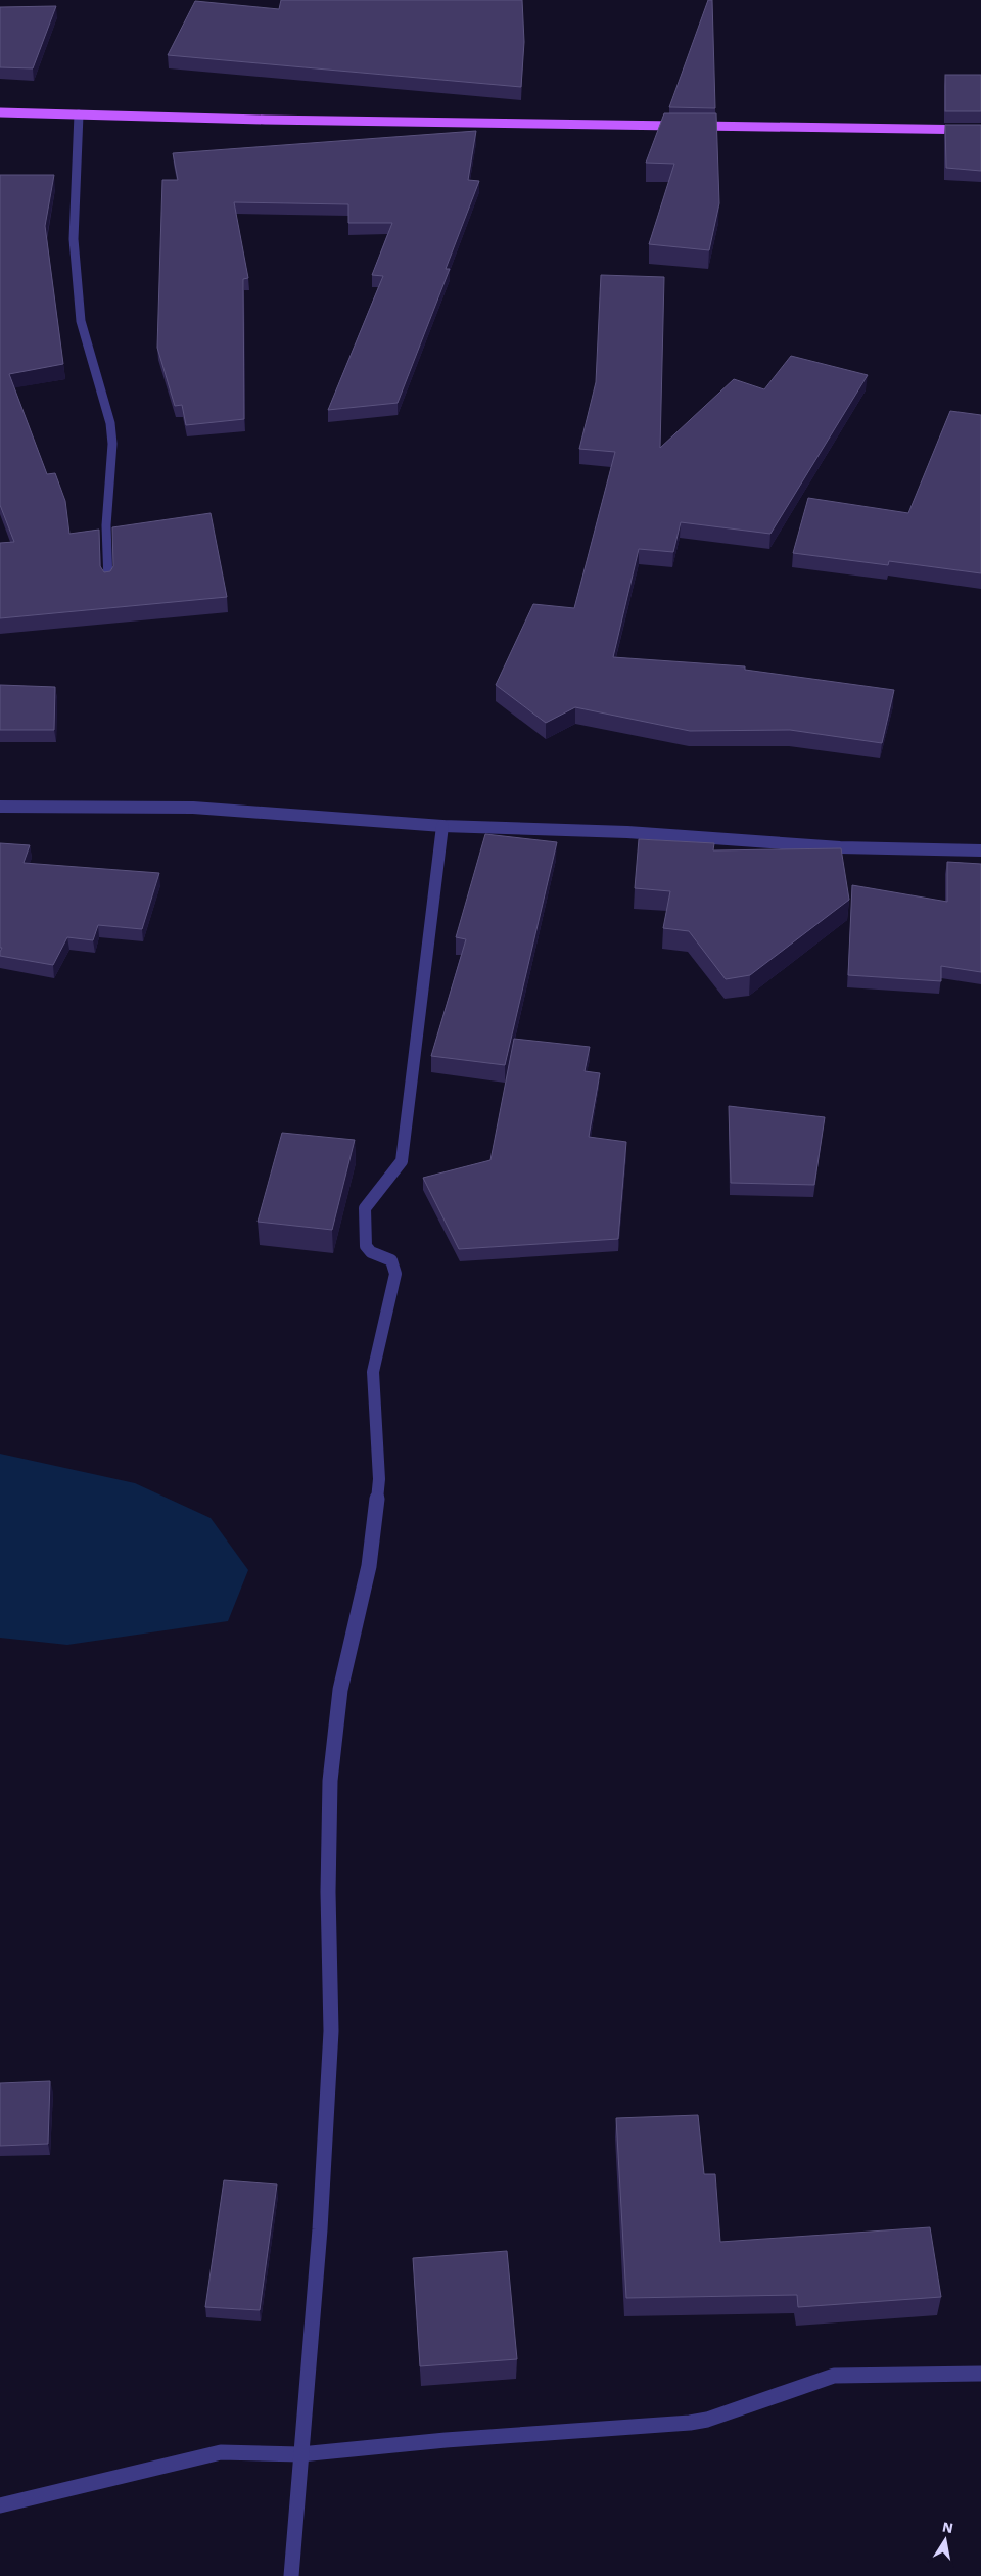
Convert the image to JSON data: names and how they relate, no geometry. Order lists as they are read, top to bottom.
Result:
{
  "north": "top"
}
